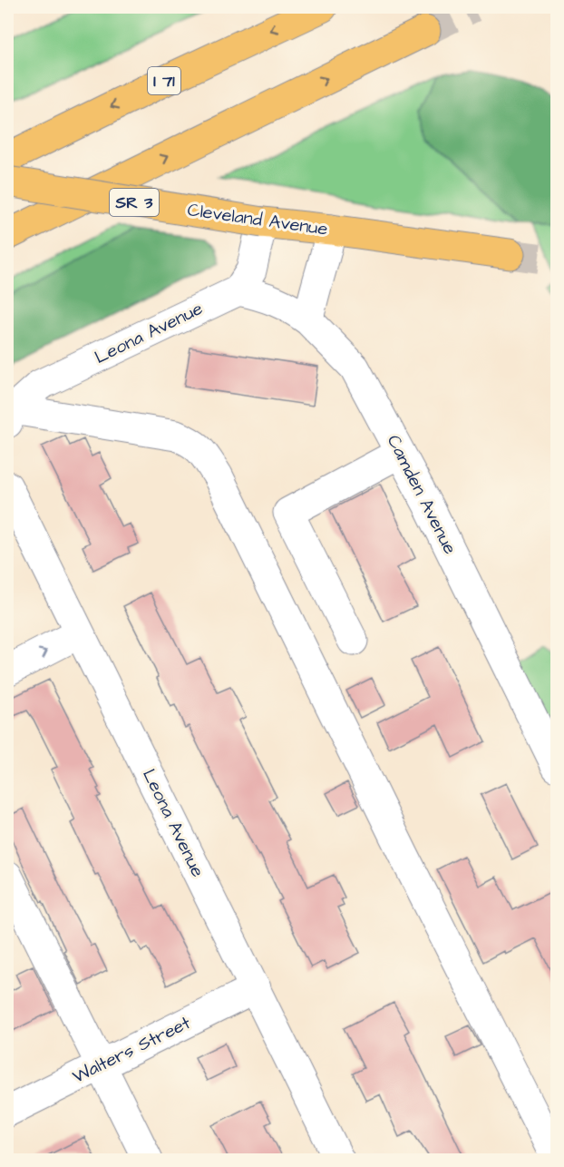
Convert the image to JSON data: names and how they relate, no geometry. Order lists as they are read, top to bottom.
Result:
{
  "streets": {
    "main road": ["I 71", "SR 3", "Cleveland Avenue"],
    "street": ["Leona Avenue", "Camden Avenue", "Walters Street"]
  },
  "crossings": [
    ["Leona Avenue", "Camden Avenue"],
    ["Leona Avenue", "Walters Street"]
  ]
}
